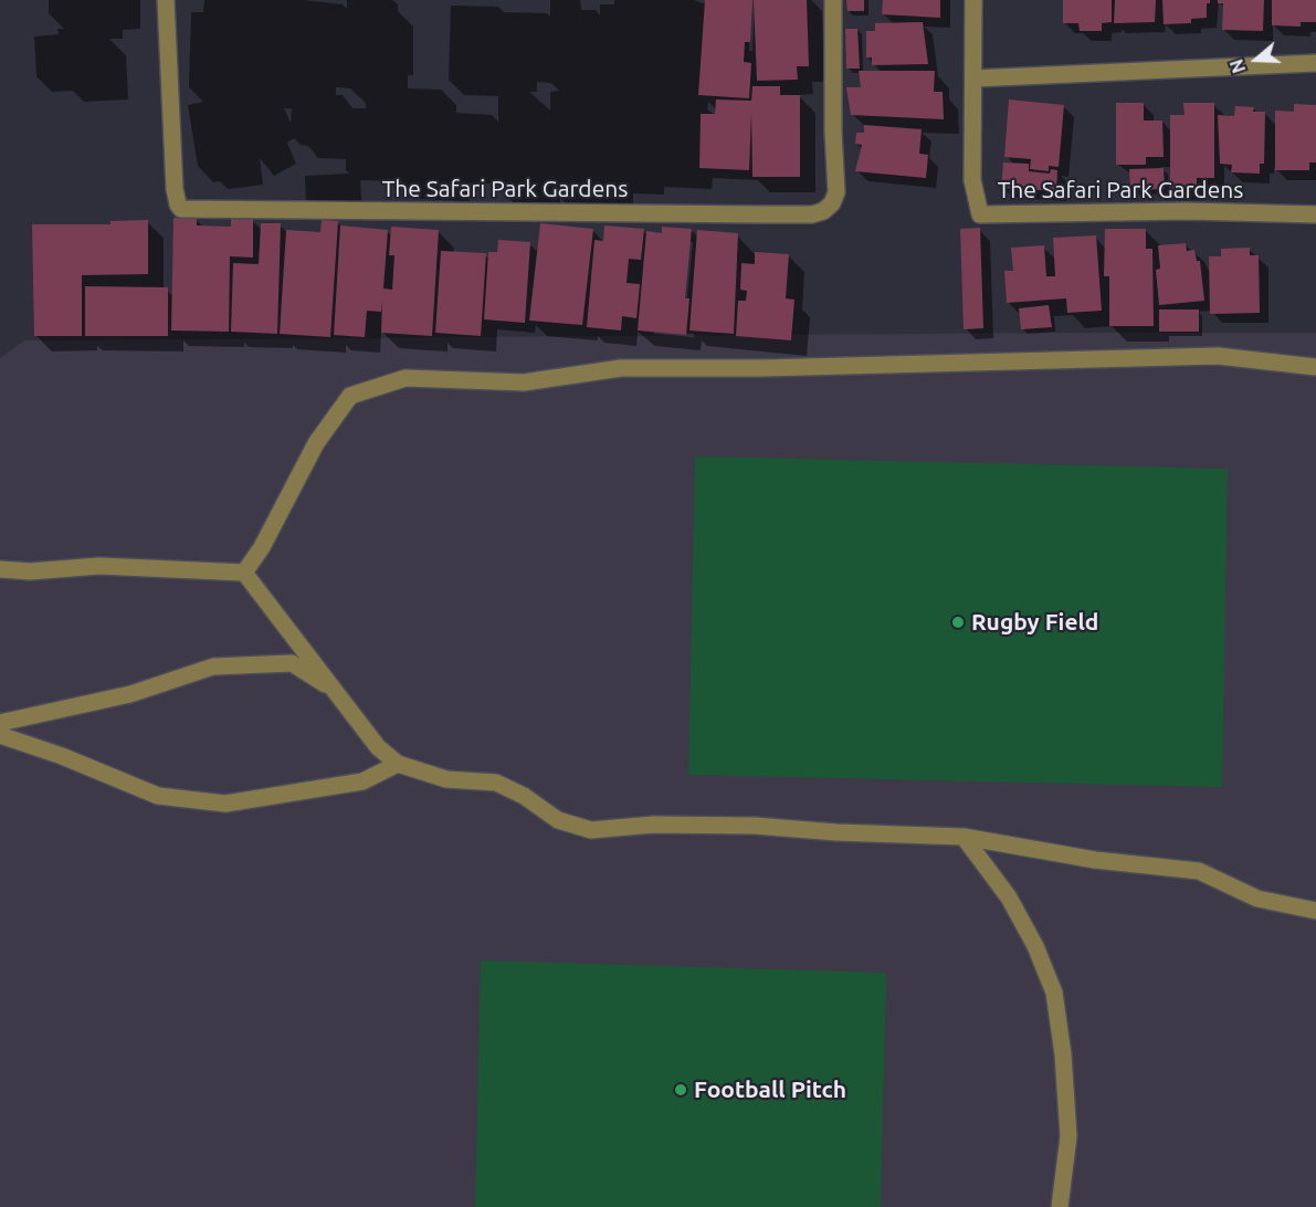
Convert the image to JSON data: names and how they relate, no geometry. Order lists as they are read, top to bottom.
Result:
{
  "streets": {
    "street": ["The Safari Park Gardens"]
  },
  "places": ["Rugby Field", "Football Pitch"],
  "north": "left"
}
